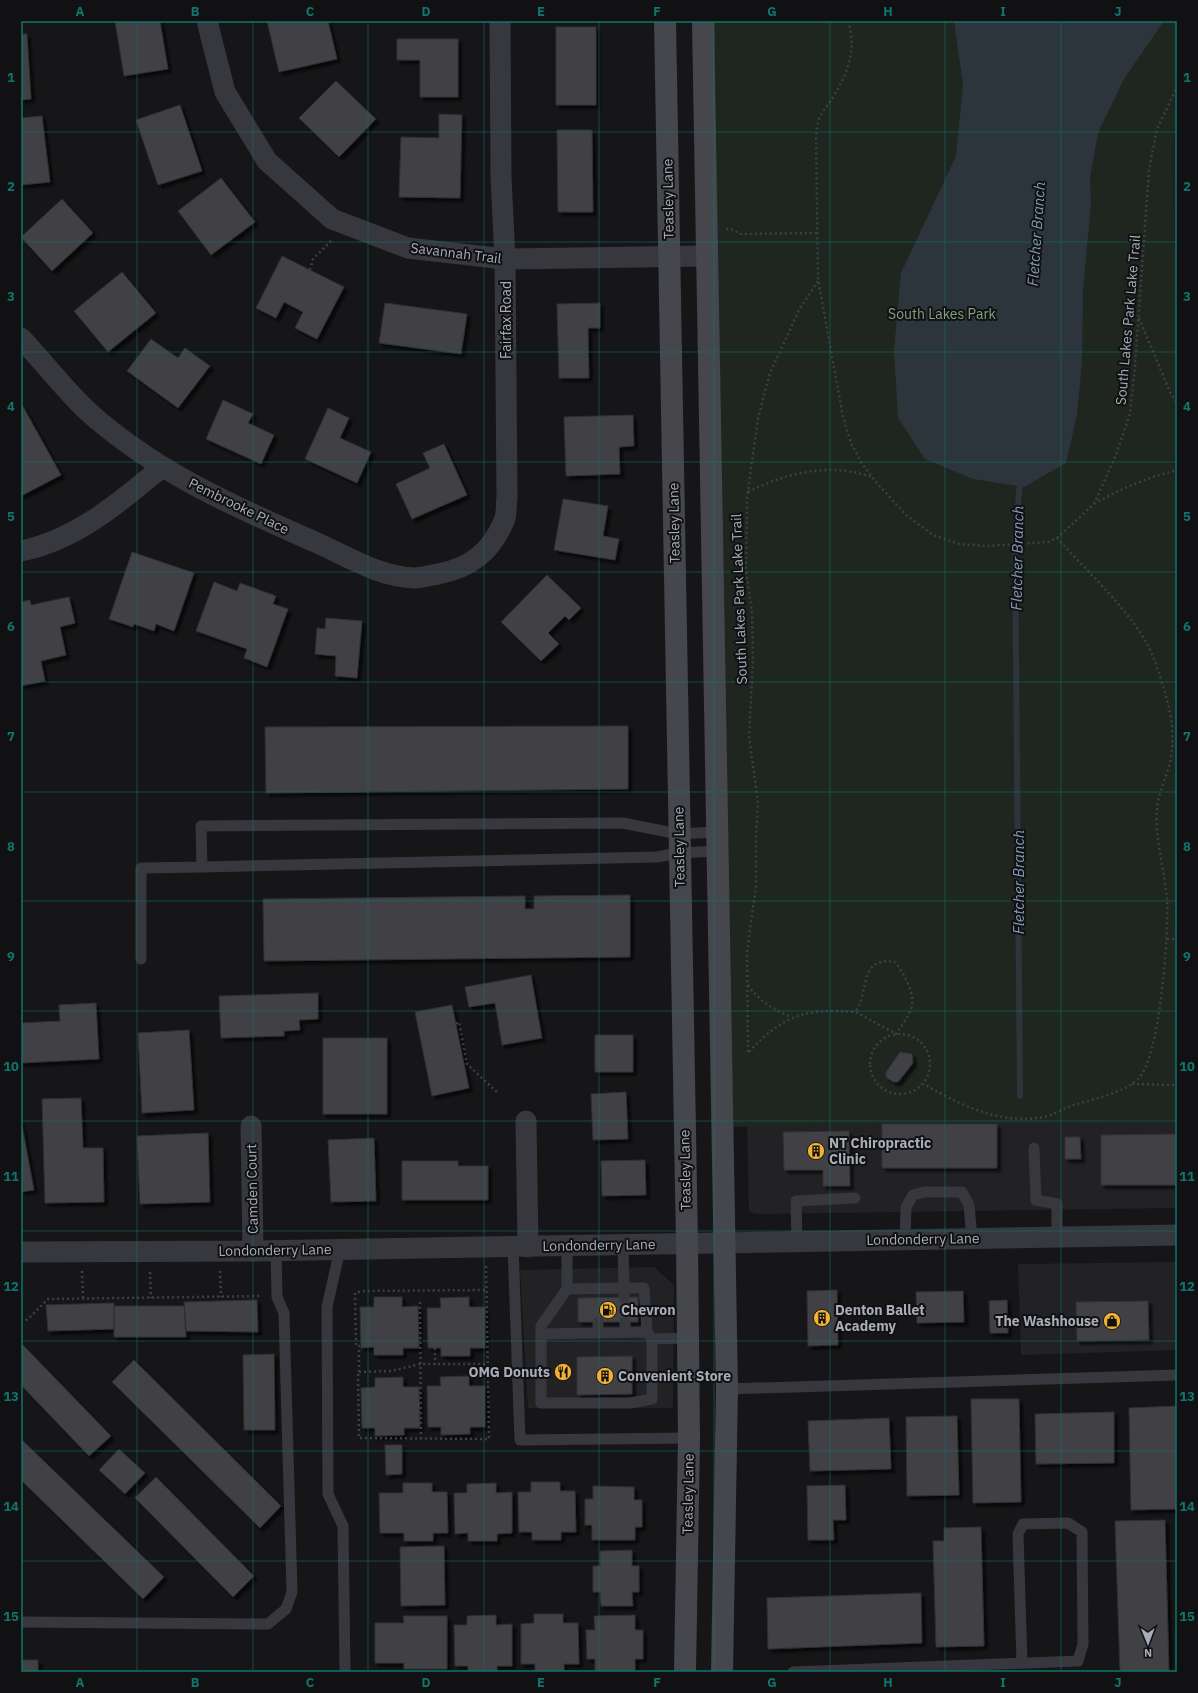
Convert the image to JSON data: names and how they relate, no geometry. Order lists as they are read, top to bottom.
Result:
{
  "streets": {
    "main road": ["Teasley Lane"],
    "street": [
      "Savannah Trail",
      "Fairfax Road",
      "Pembrooke Place",
      "Camden Court",
      "Londonderry Lane"
    ],
    "path": ["South Lakes Park Lake Trail"]
  },
  "crossings": [
    ["Teasley Lane", "Savannah Trail"],
    ["Teasley Lane", "Londonderry Lane"],
    ["Savannah Trail", "Fairfax Road"],
    ["Fairfax Road", "Pembrooke Place"],
    ["Camden Court", "Londonderry Lane"]
  ],
  "water": ["Fletcher Branch"],
  "parks": ["South Lakes Park"],
  "places": {
    "building": ["NT Chiropractic Clinic", "Denton Ballet Academy", "Convenient Store"],
    "fuel station": ["Chevron"],
    "shop": ["The Washhouse"],
    "restaurant": ["OMG Donuts"]
  },
  "north": "bottom",
  "grid": {
    "columns": [
      "A",
      "B",
      "C",
      "D",
      "E",
      "F",
      "G",
      "H",
      "I",
      "J"
    ],
    "rows": [
      "1",
      "2",
      "3",
      "4",
      "5",
      "6",
      "7",
      "8",
      "9",
      "10",
      "11",
      "12",
      "13",
      "14",
      "15"
    ]
  }
}
